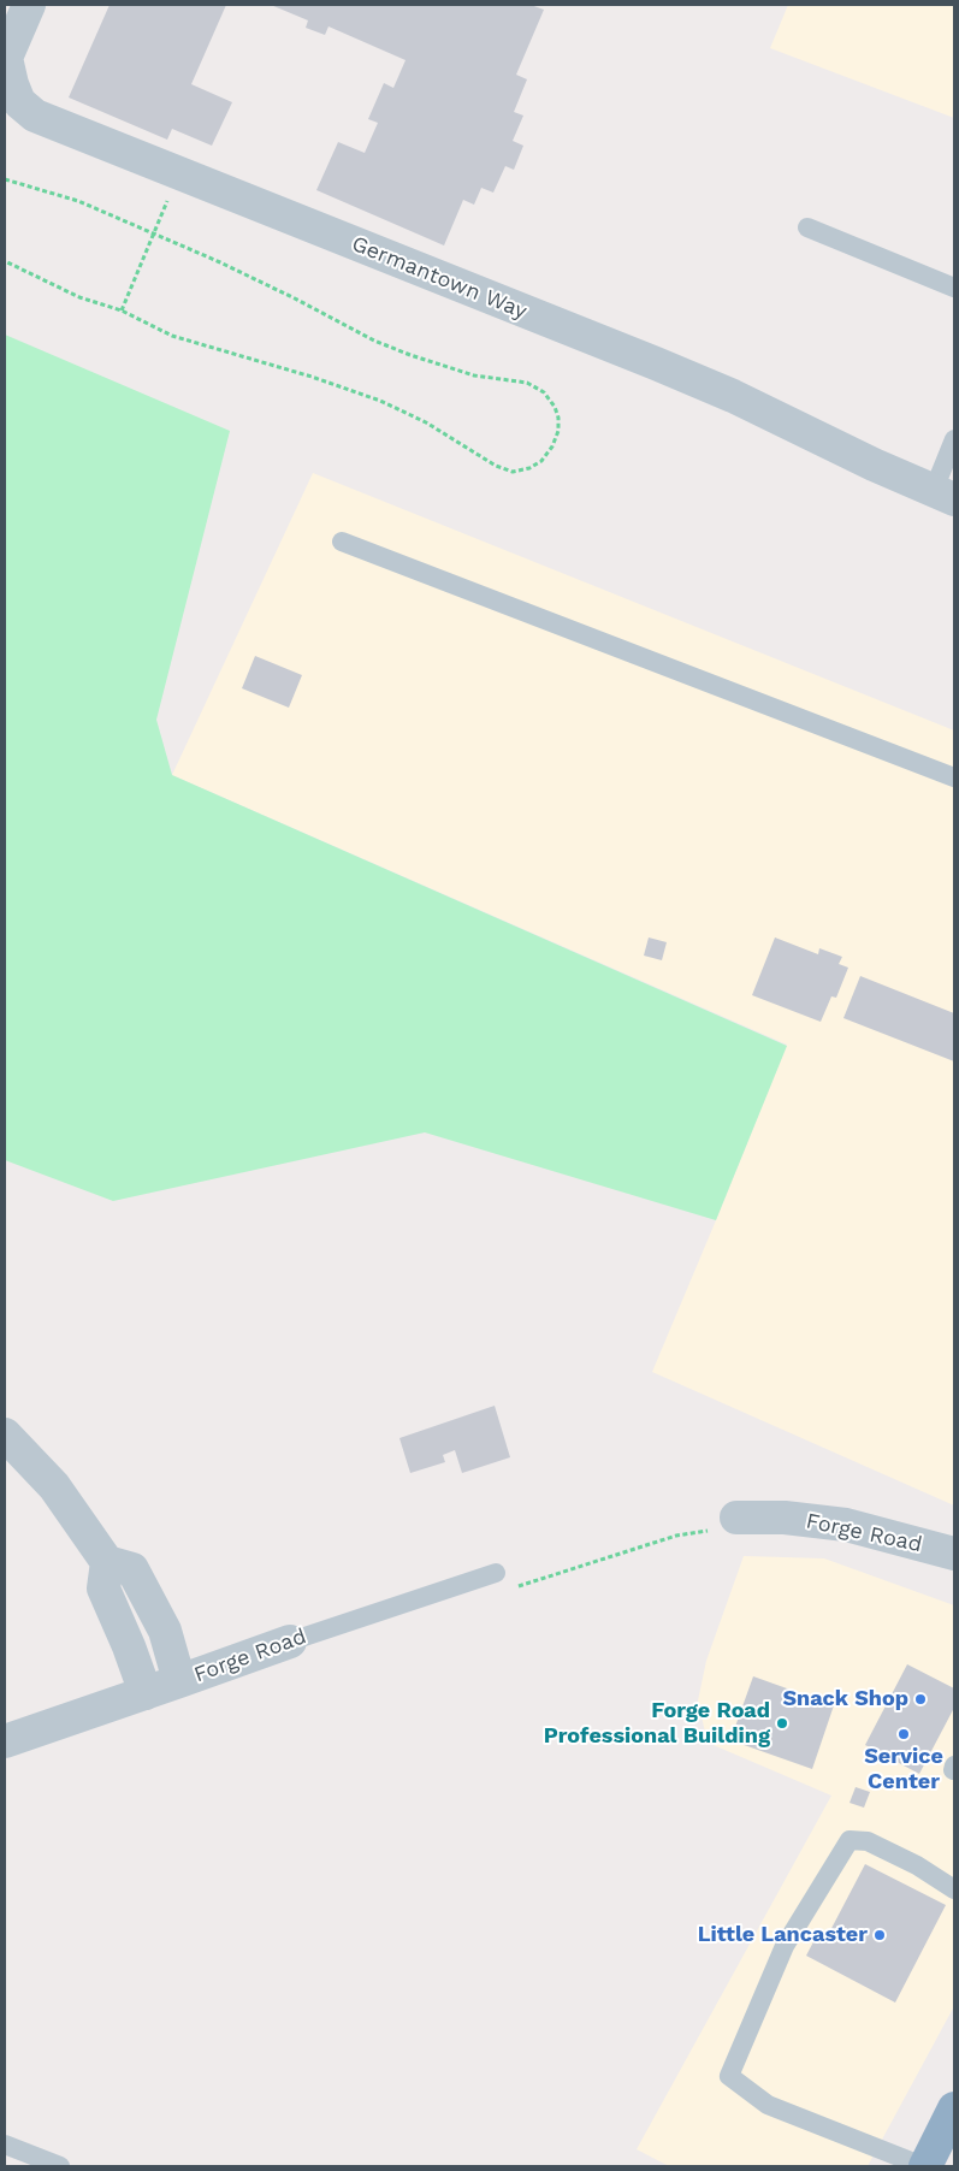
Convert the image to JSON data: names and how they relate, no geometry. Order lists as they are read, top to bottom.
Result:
{
  "streets": {
    "street": ["Germantown Way", "Forge Road"]
  },
  "places": [
    "Snack Shop",
    "Forge Road Professional Building",
    "Service Center",
    "Little Lancaster"
  ]
}
